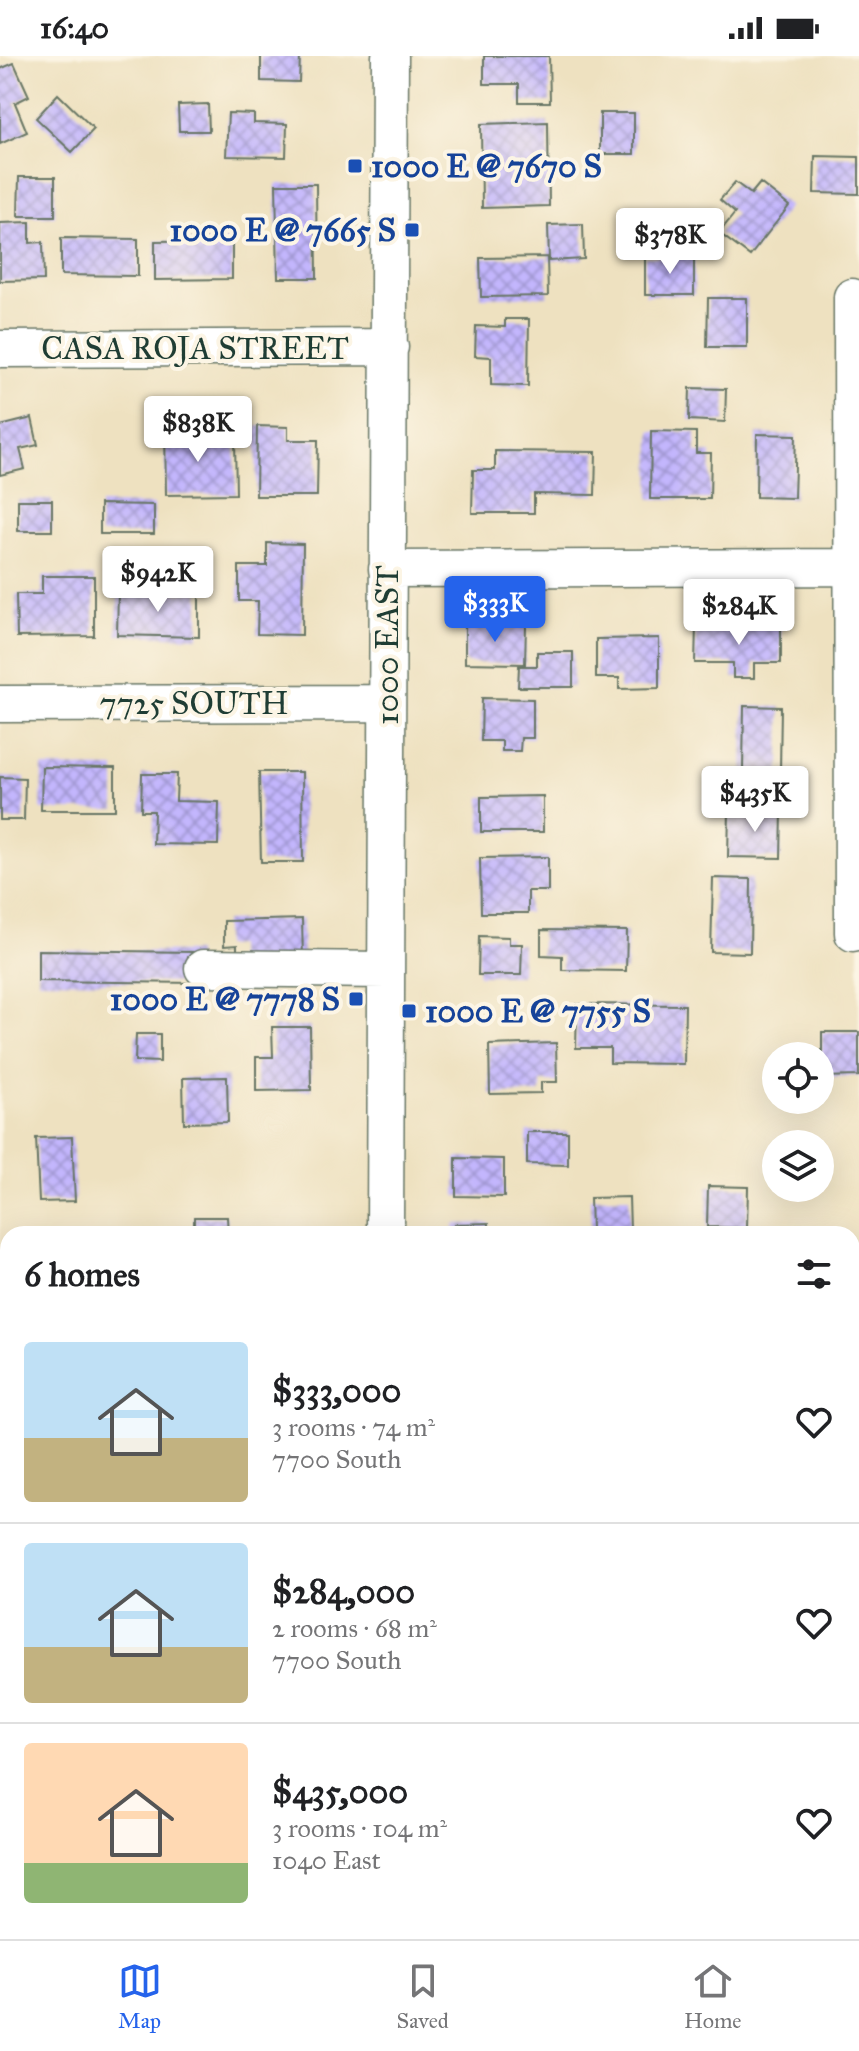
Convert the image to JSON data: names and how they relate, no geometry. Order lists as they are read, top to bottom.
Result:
{
  "streets": {
    "street": ["CASA ROJA STREET", "1000 EAST", "7725 SOUTH"]
  },
  "crossings": [
    ["CASA ROJA STREET", "1000 EAST"],
    ["1000 EAST", "7725 SOUTH"]
  ],
  "places": {
    "transit": [
      "1000 E @ 7670 S",
      "1000 E @ 7665 S",
      "1000 E @ 7778 S",
      "1000 E @ 7755 S"
    ]
  },
  "page": {
    "status": "16:40",
    "price": [
      "$378K",
      "$838K",
      "$942K",
      "$333K",
      "$284K",
      "$435K"
    ],
    "heading": "6 homes",
    "list": [
      {
        "name": "$333,000",
        "note": "3 rooms · 74 m² · 7700 South"
      },
      {
        "name": "$284,000",
        "note": "2 rooms · 68 m² · 7700 South"
      },
      {
        "name": "$435,000",
        "note": "3 rooms · 104 m² · 1040 East"
      }
    ],
    "tabs": ["Map", "Saved", "Home"]
  }
}
